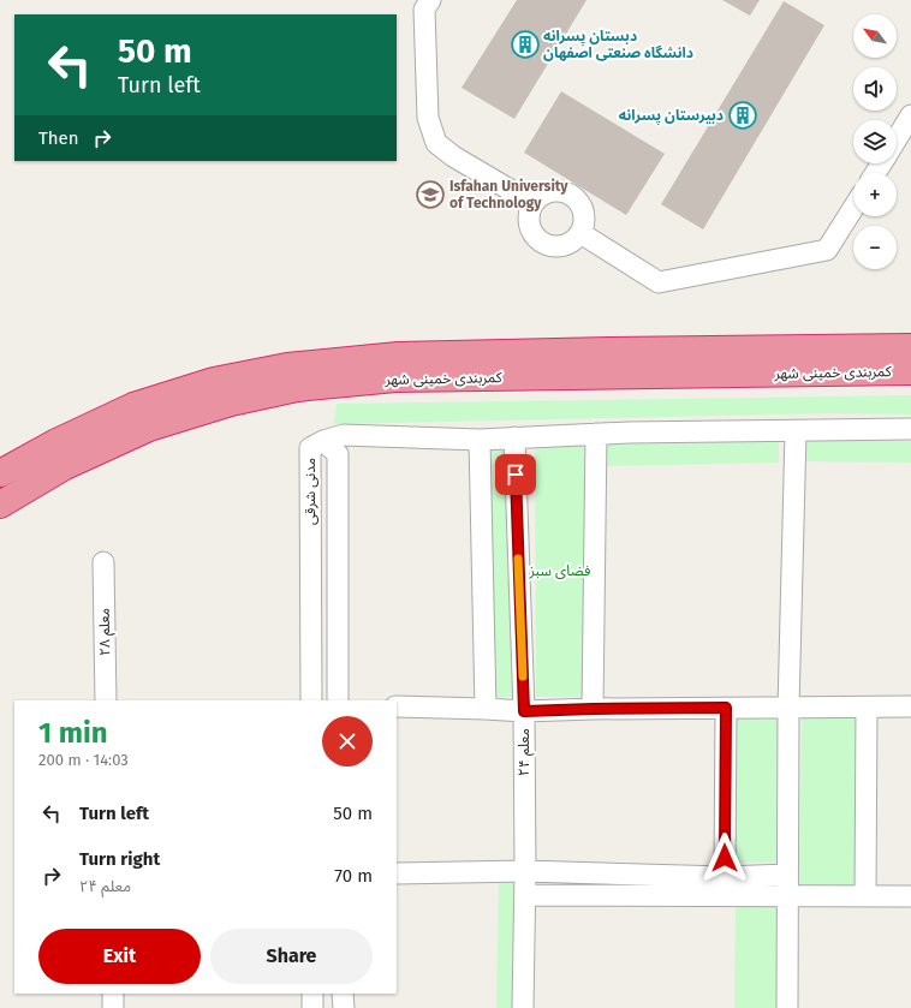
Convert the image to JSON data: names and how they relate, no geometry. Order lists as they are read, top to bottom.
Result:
{
  "streets": {
    "highway": ["کمربندی خمینی شهر"],
    "street": ["مدنی شرقی", "معلم ۲۸", "معلم ۲۴"]
  },
  "parks": ["فضای سبز"],
  "places": {
    "building": ["دبستان پسرانه دانشگاه صنعتی اصفهان", "دبیرستان پسرانه"],
    "school or university": ["Isfahan University of Technology"]
  },
  "north": "top left",
  "page": {
    "map_buttons": ["+", "−"],
    "turn": ["50 m", "Turn left"],
    "then": "Then",
    "heading": ["1 min", "200 m · 14:03"],
    "list": [
      {
        "name": "Turn left",
        "value": "50 m"
      },
      {
        "name": "Turn right",
        "note": "معلم ۲۴",
        "value": "70 m"
      }
    ],
    "buttons": ["Exit", "Share"]
  }
}
